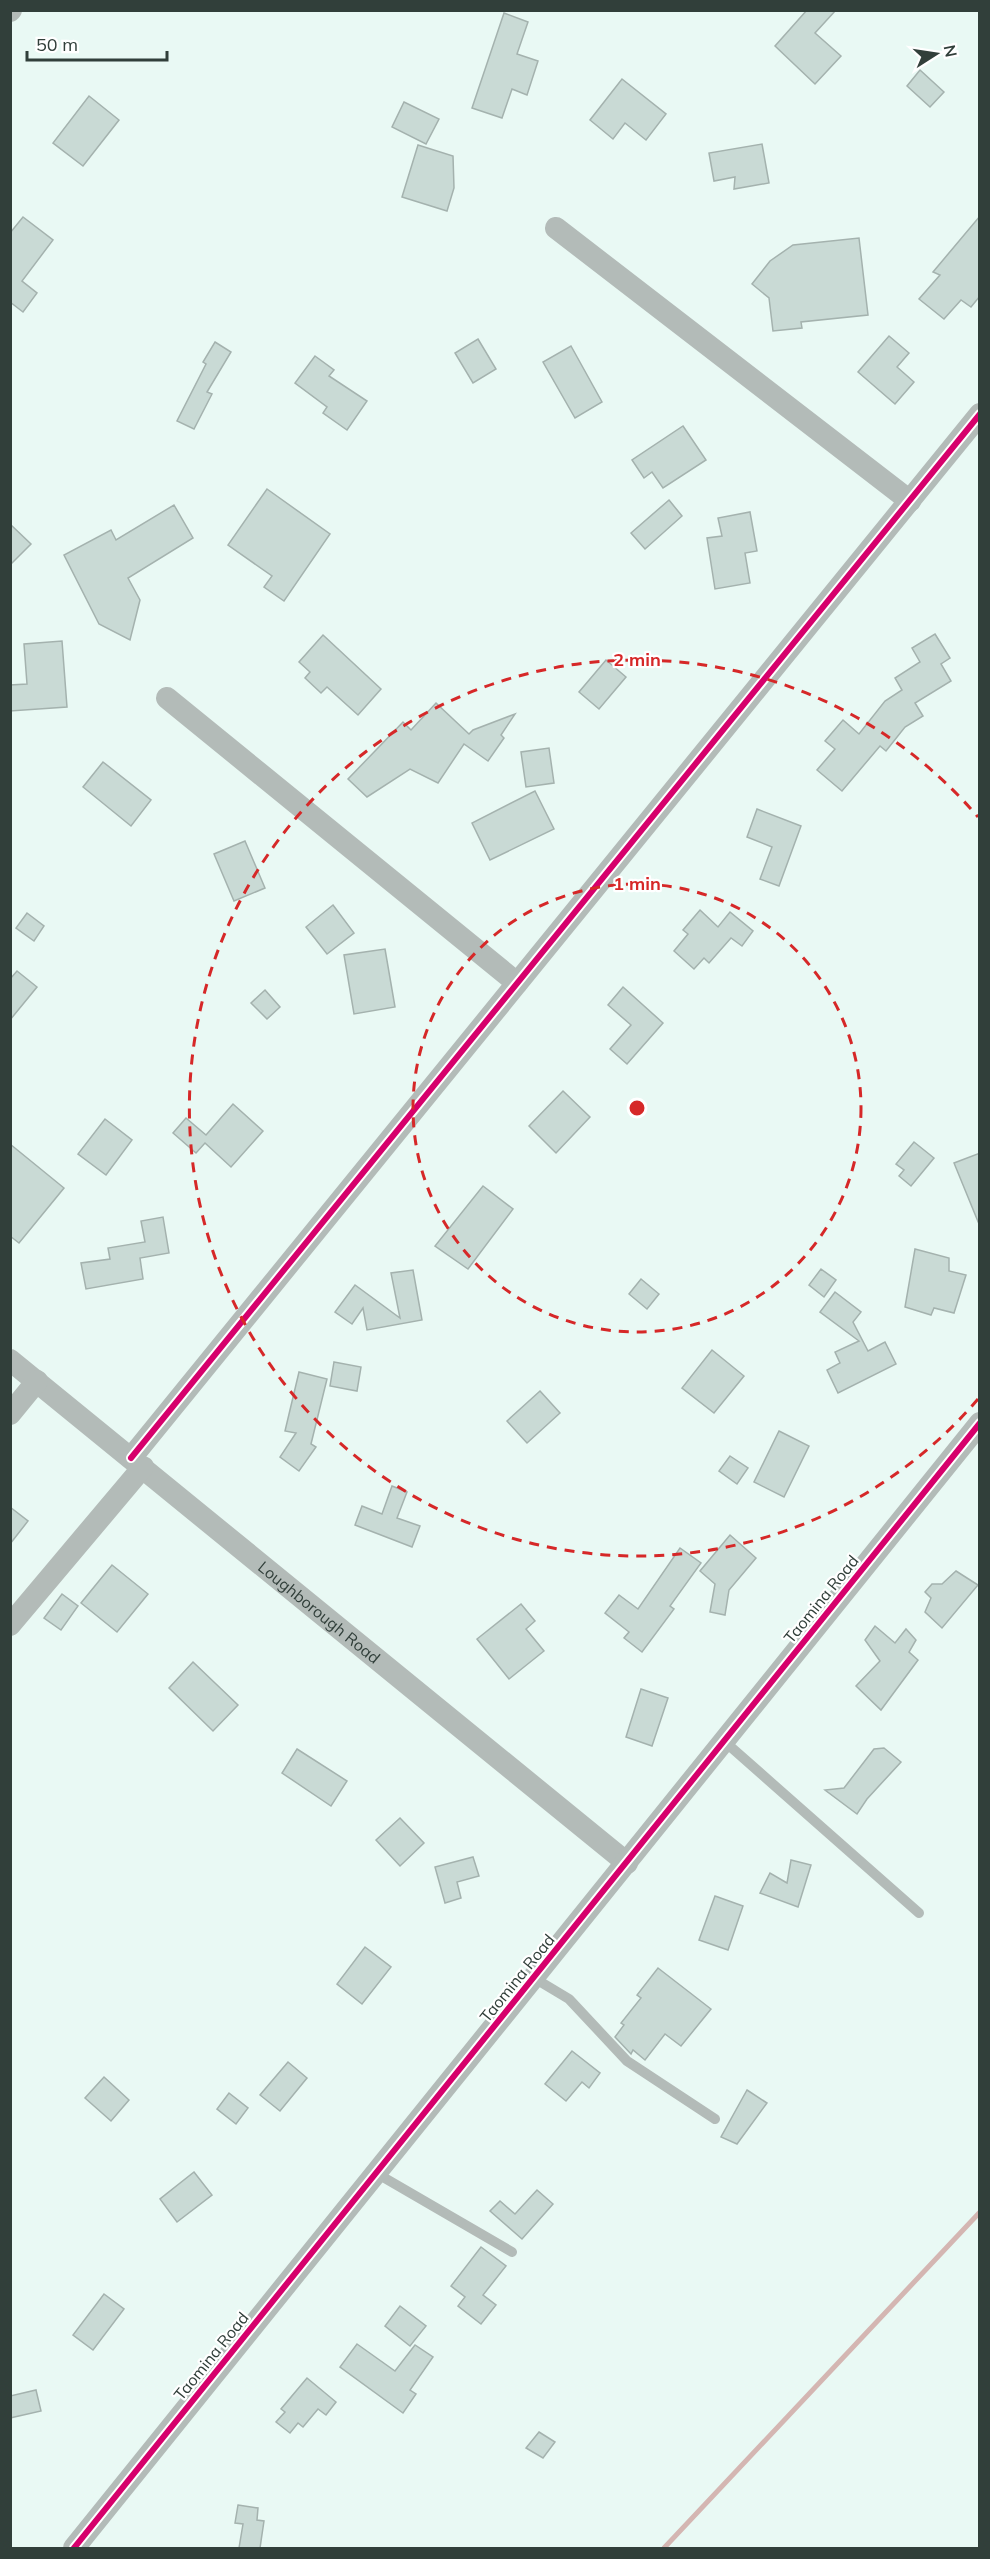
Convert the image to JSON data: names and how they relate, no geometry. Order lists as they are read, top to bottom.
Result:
{
  "streets": {
    "street": ["Taomina Road", "Loughborough Road"]
  },
  "crossings": [
    ["Taomina Road", "Loughborough Road"]
  ],
  "scale_bar": "50 m",
  "north": "right",
  "rings": ["2 min", "1 min"]
}
